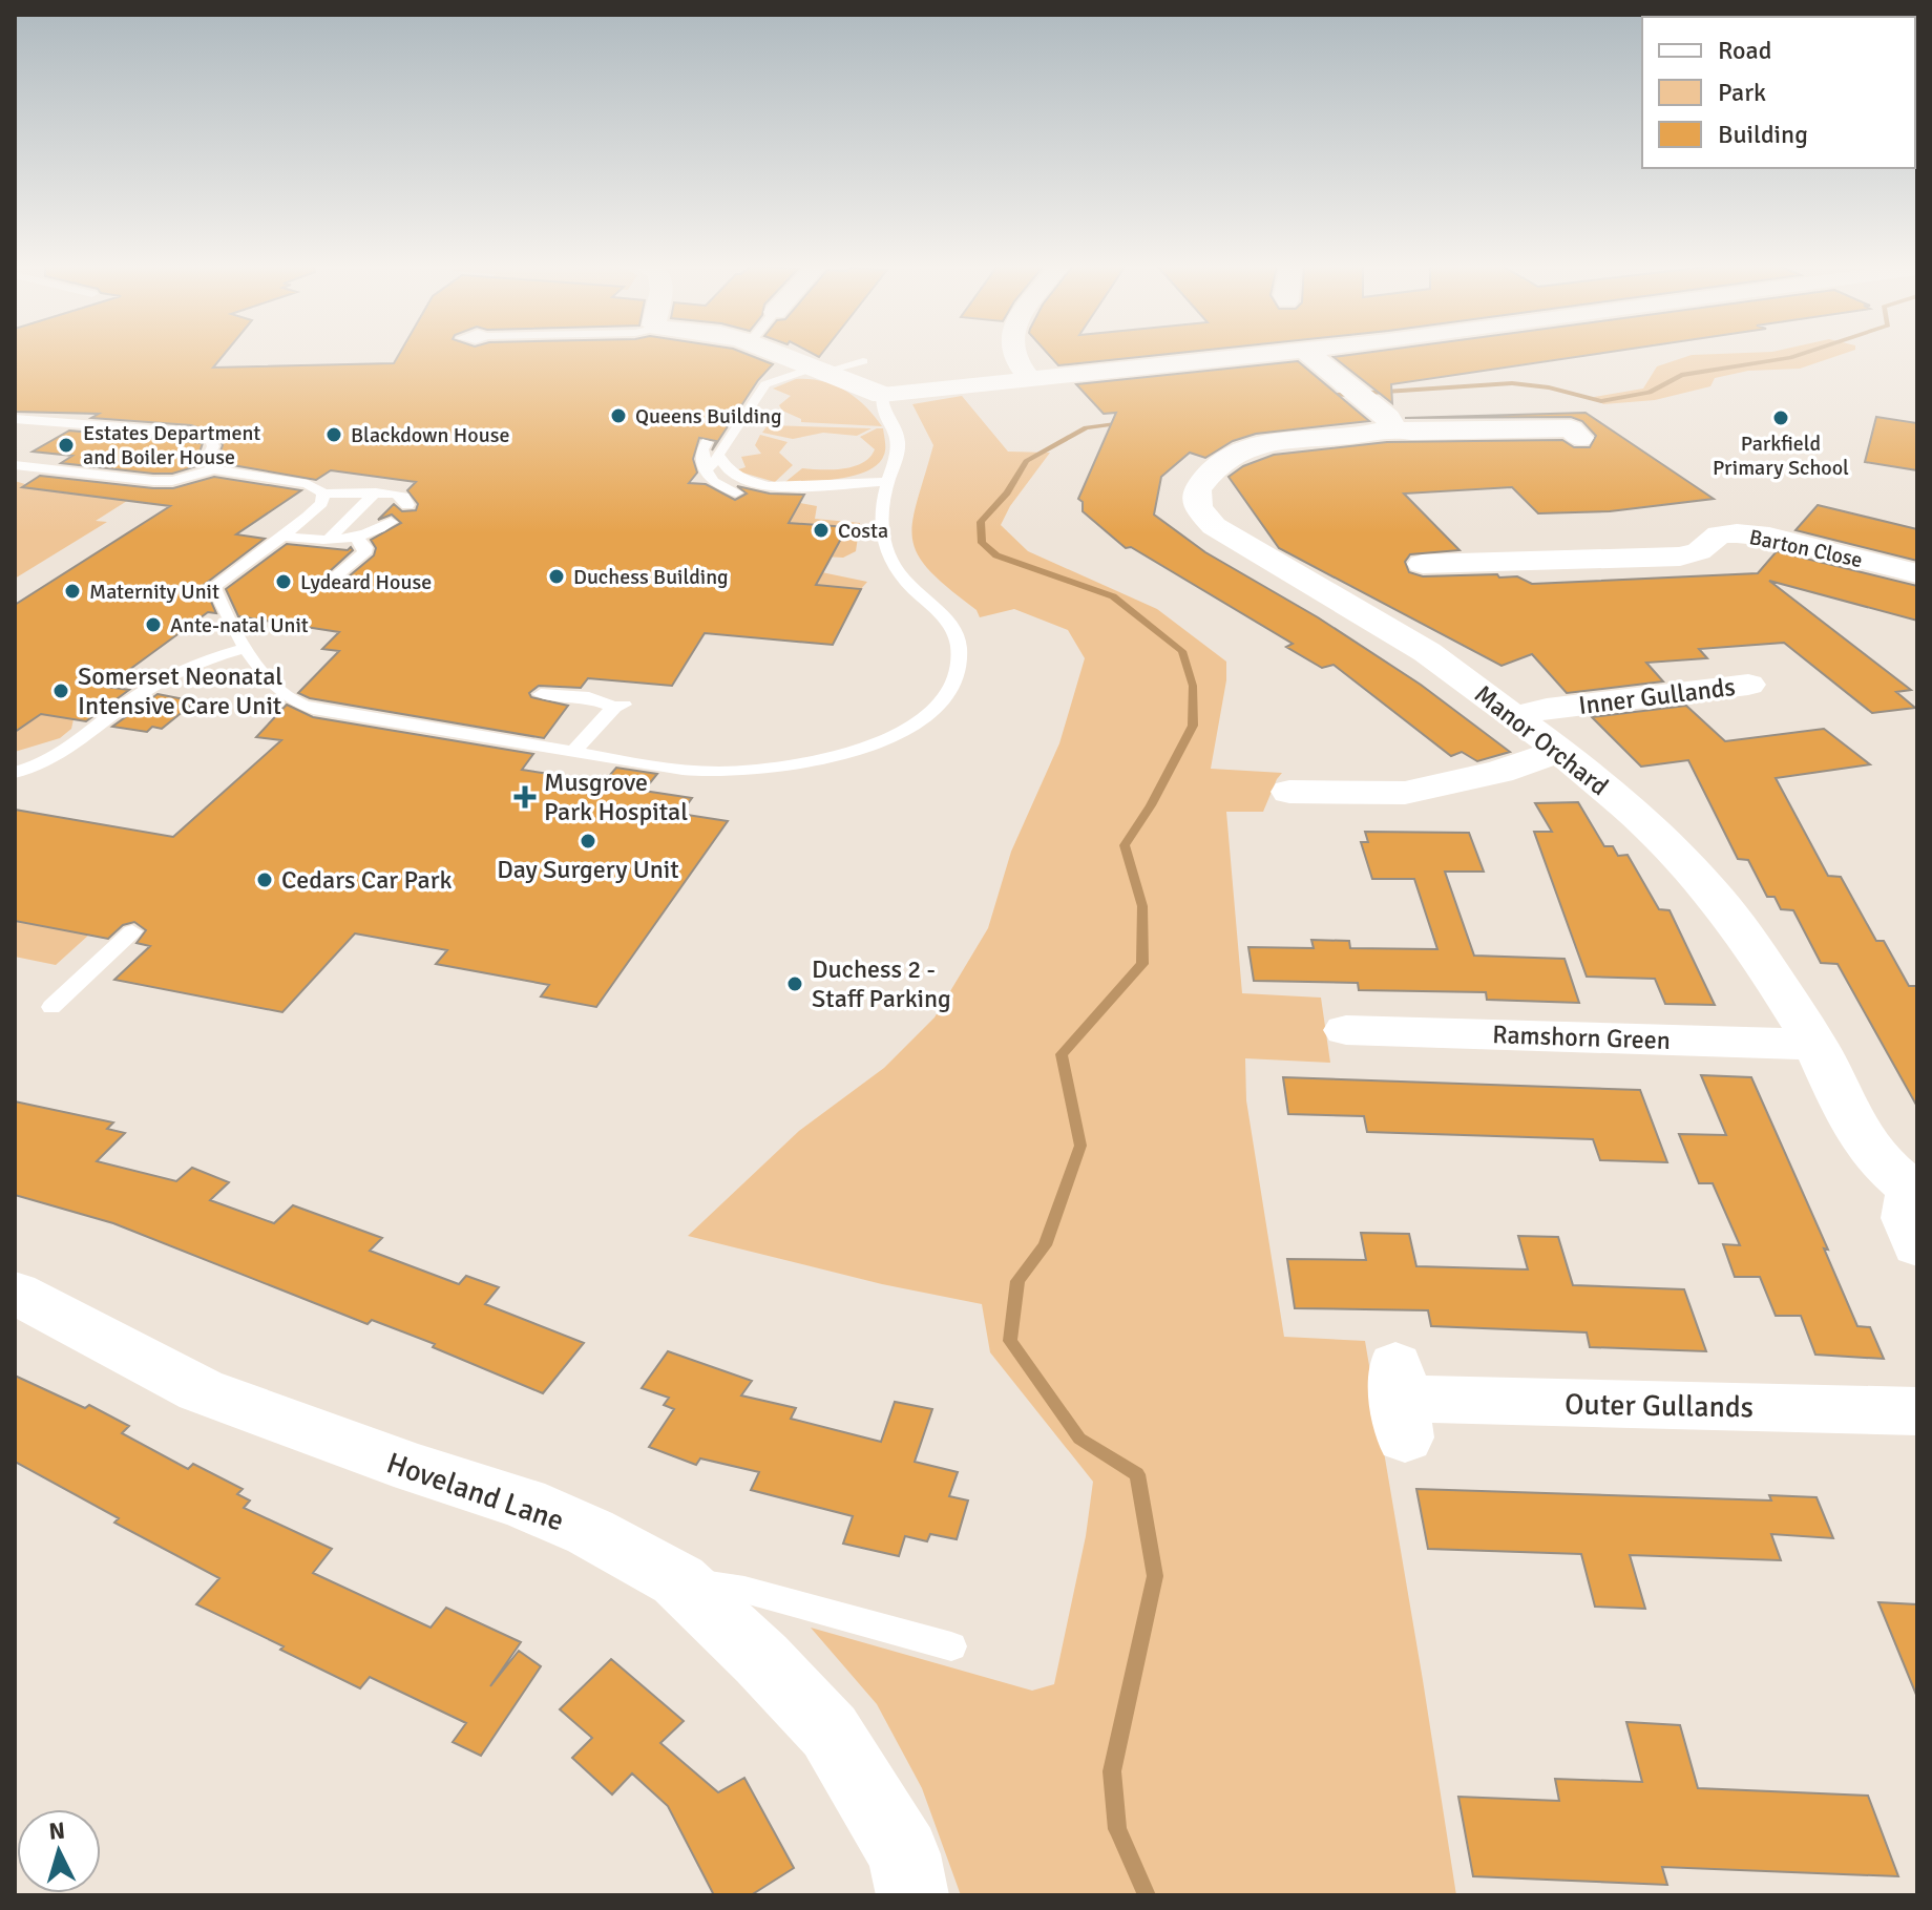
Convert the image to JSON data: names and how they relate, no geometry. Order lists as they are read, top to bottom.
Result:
{
  "streets": {
    "street": [
      "Barton Close",
      "Inner Gullands",
      "Manor Orchard",
      "Ramshorn Green",
      "Outer Gullands",
      "Hoveland Lane"
    ]
  },
  "crossings": [
    ["Inner Gullands", "Manor Orchard"],
    ["Manor Orchard", "Ramshorn Green"]
  ],
  "places": {
    "other": [
      "Queens Building",
      "Parkfield Primary School",
      "Blackdown House",
      "Estates Department and Boiler House",
      "Costa",
      "Duchess Building",
      "Lydeard House",
      "Maternity Unit",
      "Ante-natal Unit",
      "Somerset Neonatal Intensive Care Unit",
      "Day Surgery Unit",
      "Cedars Car Park",
      "Duchess 2 - Staff Parking"
    ],
    "health": ["Musgrove Park Hospital"]
  },
  "legend": ["Road", "Park", "Building"],
  "north": "top"
}
